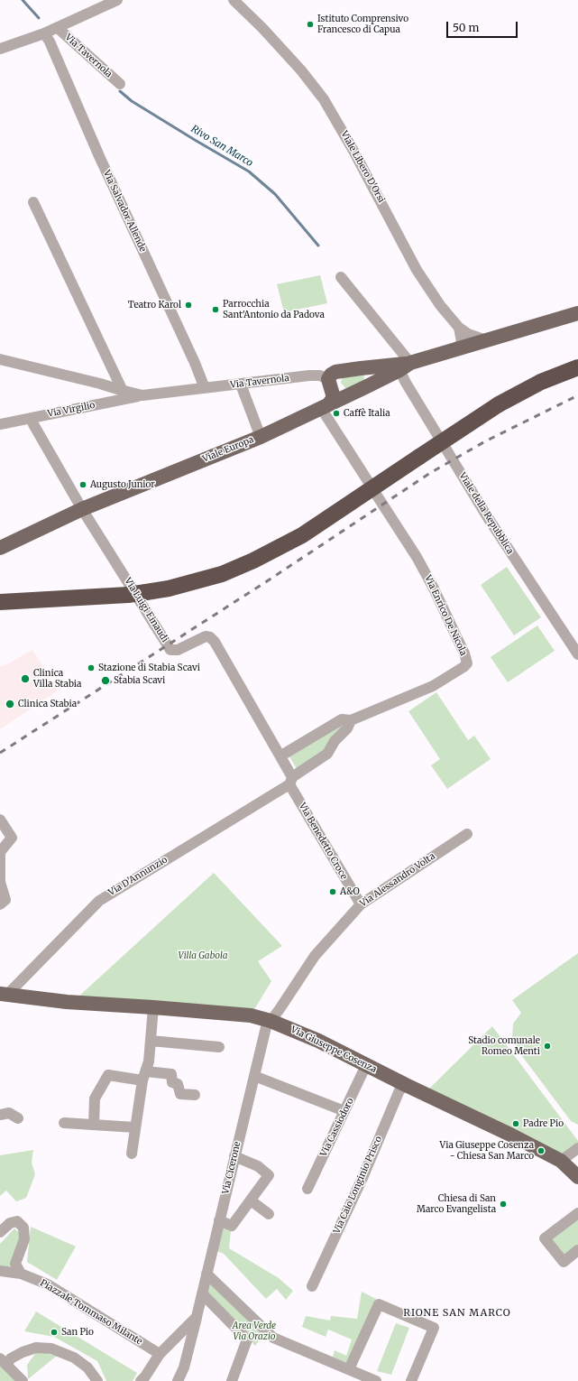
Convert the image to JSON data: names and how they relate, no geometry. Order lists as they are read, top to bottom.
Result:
{
  "streets": {
    "main road": ["Viale Europa", "Via Giuseppe Cosenza"],
    "street": [
      "Via Tavernola",
      "Viale Libero D'Orsi",
      "Via Salvador Allende",
      "Via Virgilio",
      "Viale della Repubblica",
      "Via Luigi Einaudi",
      "Via Enrico De Nicola",
      "Via Benedetto Croce",
      "Via D'Annunzio",
      "Via Alessandro Volta",
      "Via Cassiodoro",
      "Via Cicerone",
      "Via Caio Longinio Prisco",
      "Piazzale Tommaso Milante"
    ]
  },
  "crossings": [
    ["Via Tavernola", "Via Salvador Allende"],
    ["Via Tavernola", "Via Virgilio"],
    ["Viale Europa", "Viale della Repubblica"],
    ["Viale Europa", "Via Luigi Einaudi"],
    ["Via Luigi Einaudi", "Via Enrico De Nicola"],
    ["Via Luigi Einaudi", "Via Benedetto Croce"],
    ["Via Enrico De Nicola", "Via Benedetto Croce"],
    ["Via Benedetto Croce", "Via D'Annunzio"],
    ["Via Benedetto Croce", "Via Alessandro Volta"],
    ["Via D'Annunzio", "Via Giuseppe Cosenza"],
    ["Via Alessandro Volta", "Via Giuseppe Cosenza"],
    ["Via Alessandro Volta", "Via Cicerone"],
    ["Via Giuseppe Cosenza", "Via Cassiodoro"],
    ["Via Giuseppe Cosenza", "Via Cicerone"],
    ["Via Giuseppe Cosenza", "Via Caio Longinio Prisco"]
  ],
  "districts": ["RIONE SAN MARCO"],
  "water": ["Rivo San Marco"],
  "parks": ["Villa Gabola", "Area Verde Via Orazio"],
  "places": [
    "Istituto Comprensivo Francesco di Capua",
    "Teatro Karol",
    "Parrocchia Sant'Antonio da Padova",
    "Caffè Italia",
    "Augusto Junior",
    "Stazione di Stabia Scavi",
    "Clinica Villa Stabia",
    "Stabia Scavi",
    "Clinica Stabia",
    "A&O",
    "Stadio comunale Romeo Menti",
    "Padre Pio",
    "Via Giuseppe Cosenza - Chiesa San Marco",
    "Chiesa di San Marco Evangelista",
    "San Pio"
  ],
  "scale_bar": "50 m"
}
